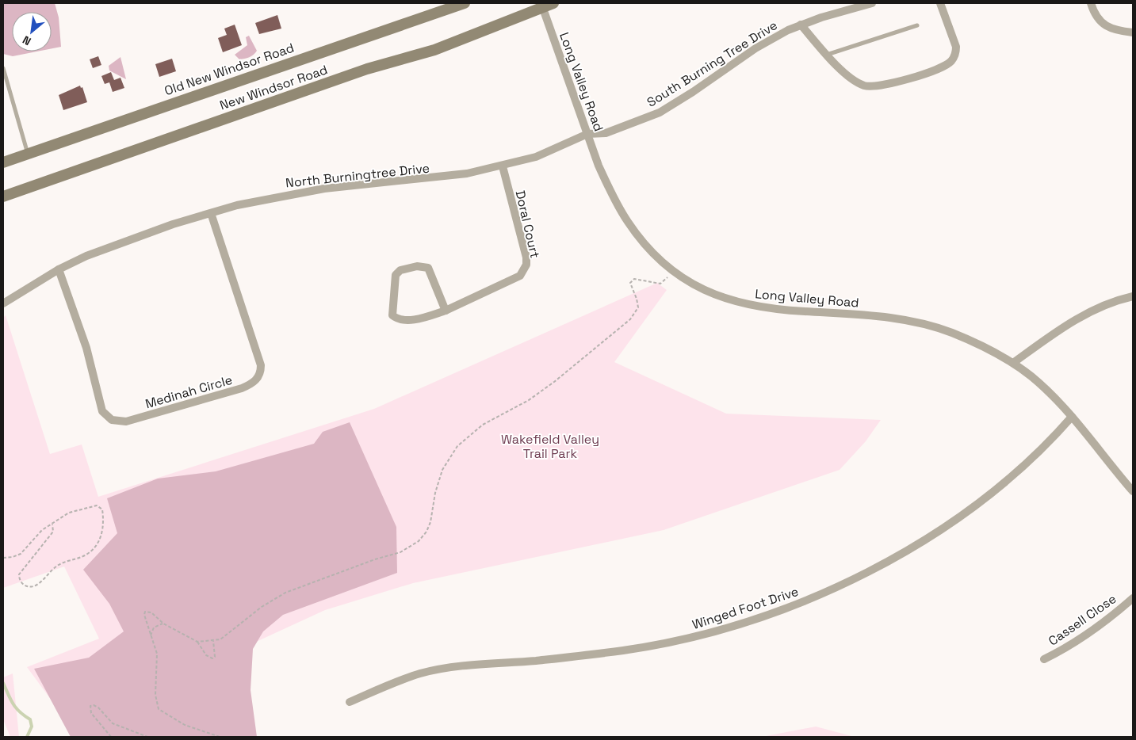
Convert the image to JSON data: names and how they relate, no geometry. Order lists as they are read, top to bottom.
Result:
{
  "streets": {
    "main road": ["Old New Windsor Road", "New Windsor Road"],
    "street": [
      "South Burning Tree Drive",
      "Long Valley Road",
      "North Burningtree Drive",
      "Doral Court",
      "Medinah Circle",
      "Winged Foot Drive",
      "Cassell Close"
    ]
  },
  "crossings": [
    ["South Burning Tree Drive", "Long Valley Road"],
    ["South Burning Tree Drive", "North Burningtree Drive"],
    ["Long Valley Road", "New Windsor Road"],
    ["Long Valley Road", "North Burningtree Drive"],
    ["Long Valley Road", "Winged Foot Drive"],
    ["North Burningtree Drive", "Doral Court"],
    ["North Burningtree Drive", "Medinah Circle"]
  ],
  "parks": ["Wakefield Valley Trail Park"],
  "north": "bottom left"
}
